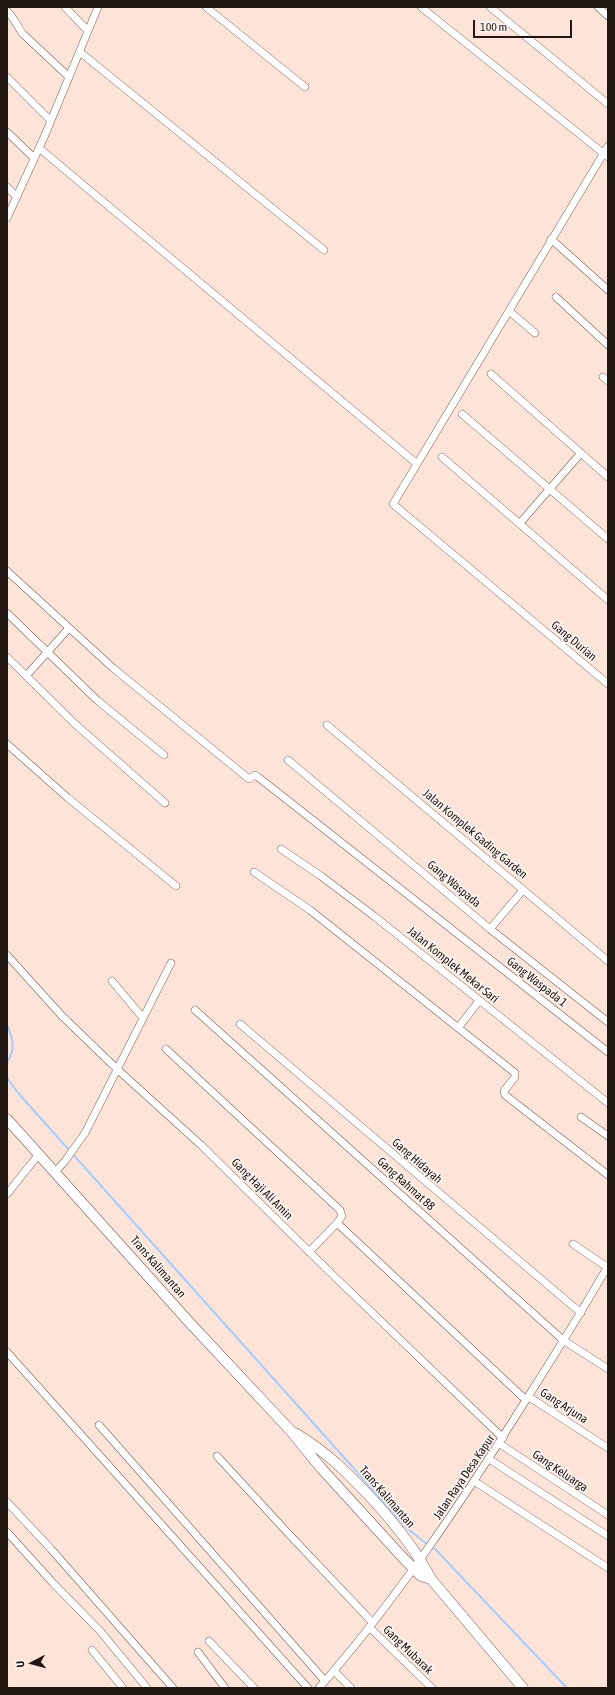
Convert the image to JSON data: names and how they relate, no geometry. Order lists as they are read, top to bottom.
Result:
{
  "streets": {
    "highway": ["Trans Kalimantan"],
    "street": [
      "Gang Durian",
      "Jalan Komplek Gading Garden",
      "Gang Waspada",
      "Jalan Komplek Mekar Sari",
      "Gang Waspada 1",
      "Gang Hidayah",
      "Gang Rahmat 88",
      "Gang Haji Ali Amin",
      "Gang Arjuna",
      "Gang Keluarga",
      "Jalan Raya Desa Kapur",
      "Gang Mubarak"
    ]
  },
  "crossings": [
    ["Gang Hidayah", "Jalan Raya Desa Kapur"],
    ["Gang Rahmat 88", "Jalan Raya Desa Kapur"],
    ["Gang Haji Ali Amin", "Gang Keluarga"],
    ["Gang Haji Ali Amin", "Jalan Raya Desa Kapur"],
    ["Trans Kalimantan", "Jalan Raya Desa Kapur"],
    ["Gang Arjuna", "Jalan Raya Desa Kapur"],
    ["Gang Keluarga", "Jalan Raya Desa Kapur"],
    ["Jalan Raya Desa Kapur", "Gang Mubarak"]
  ],
  "scale_bar": "100 m",
  "north": "left"
}
